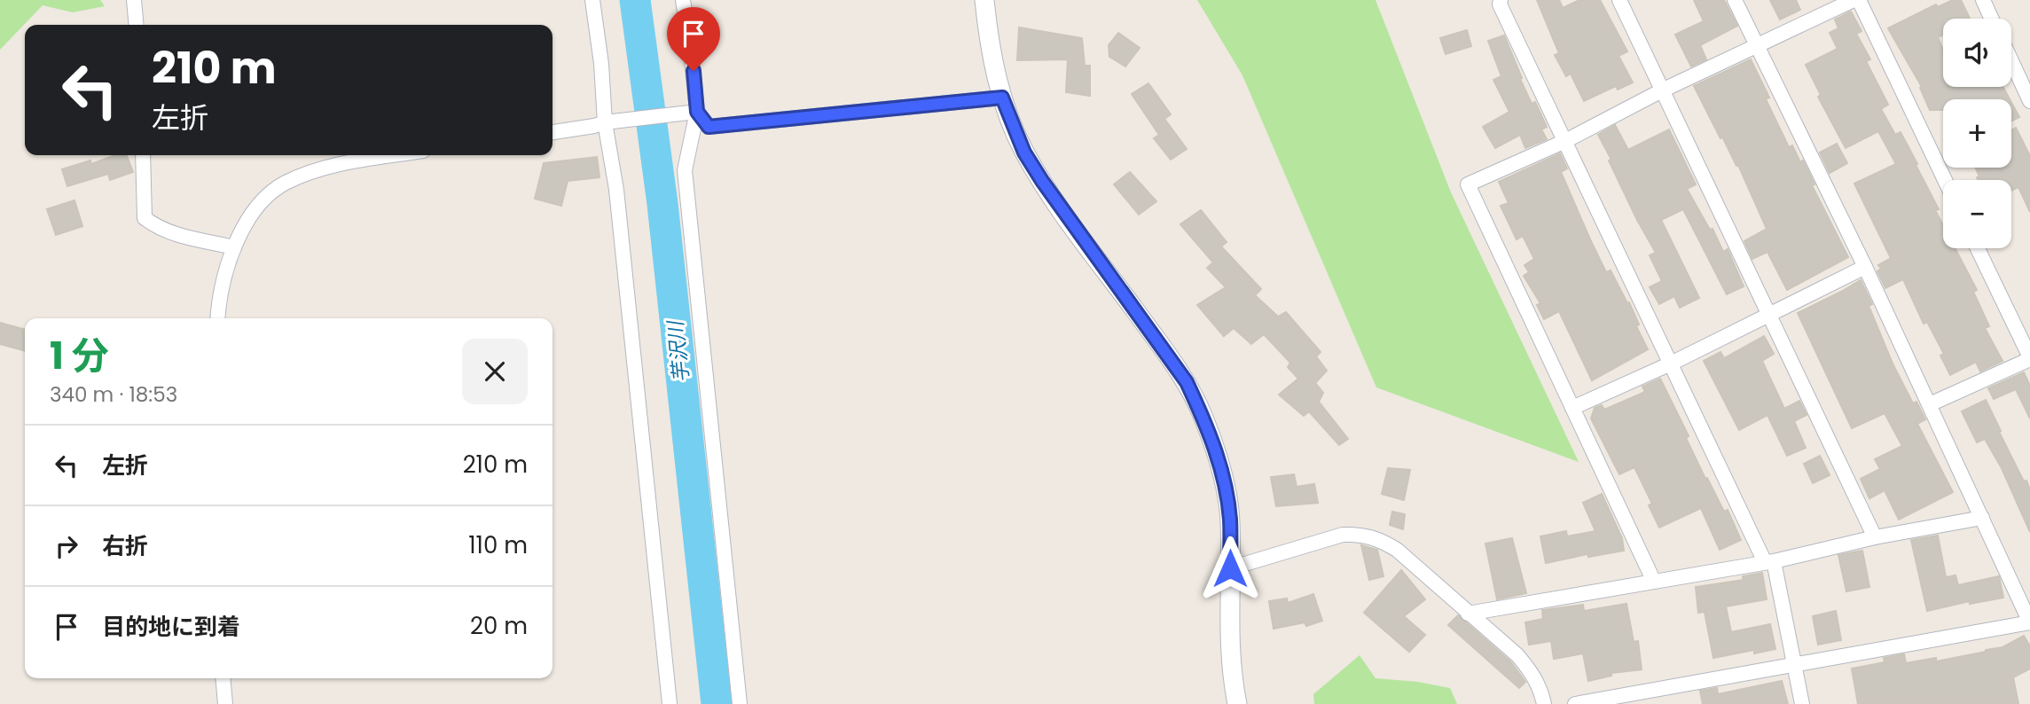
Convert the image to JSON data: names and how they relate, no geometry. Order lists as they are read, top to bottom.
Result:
{
  "water": ["芋沢川"],
  "page": {
    "map_buttons": ["+", "−"],
    "turn": ["210 m", "左折"],
    "heading": ["1 分", "340 m · 18:53"],
    "list": [
      {
        "name": "左折",
        "value": "210 m"
      },
      {
        "name": "右折",
        "value": "110 m"
      },
      {
        "name": "目的地に到着",
        "value": "20 m"
      }
    ]
  }
}
